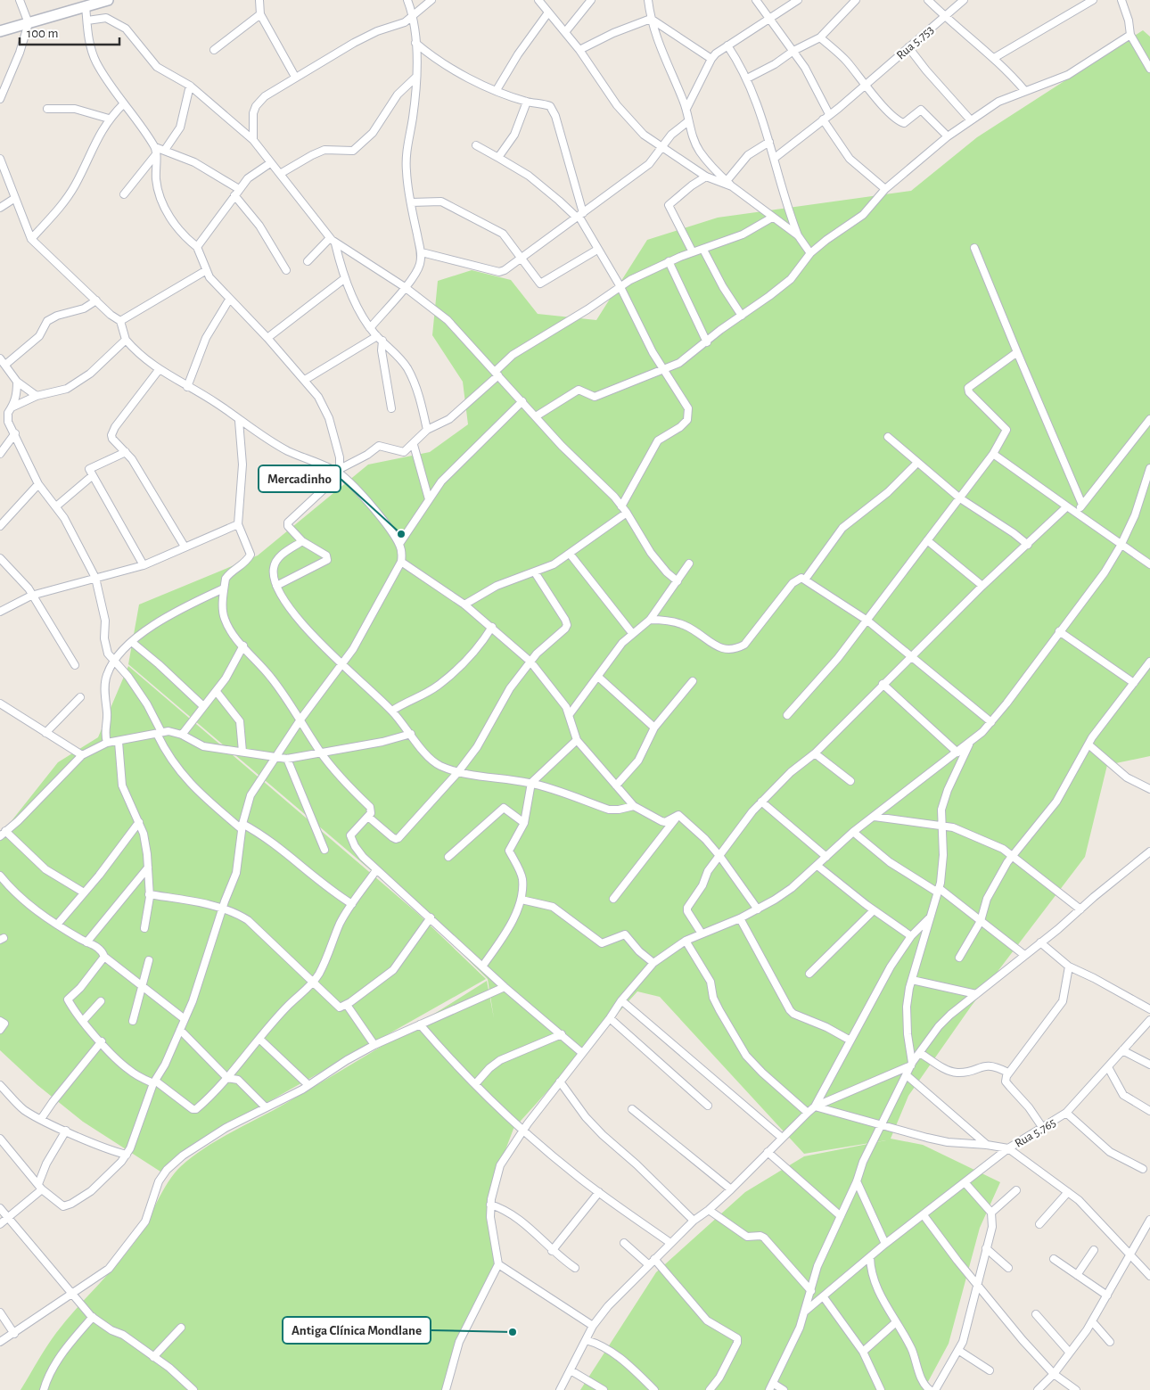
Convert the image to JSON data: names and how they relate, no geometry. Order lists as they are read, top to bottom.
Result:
{
  "streets": {
    "street": ["Rua 5.753", "Rua 5.765"]
  },
  "places": ["Mercadinho", "Antiga Clínica Mondlane"],
  "scale_bar": "100 m"
}
